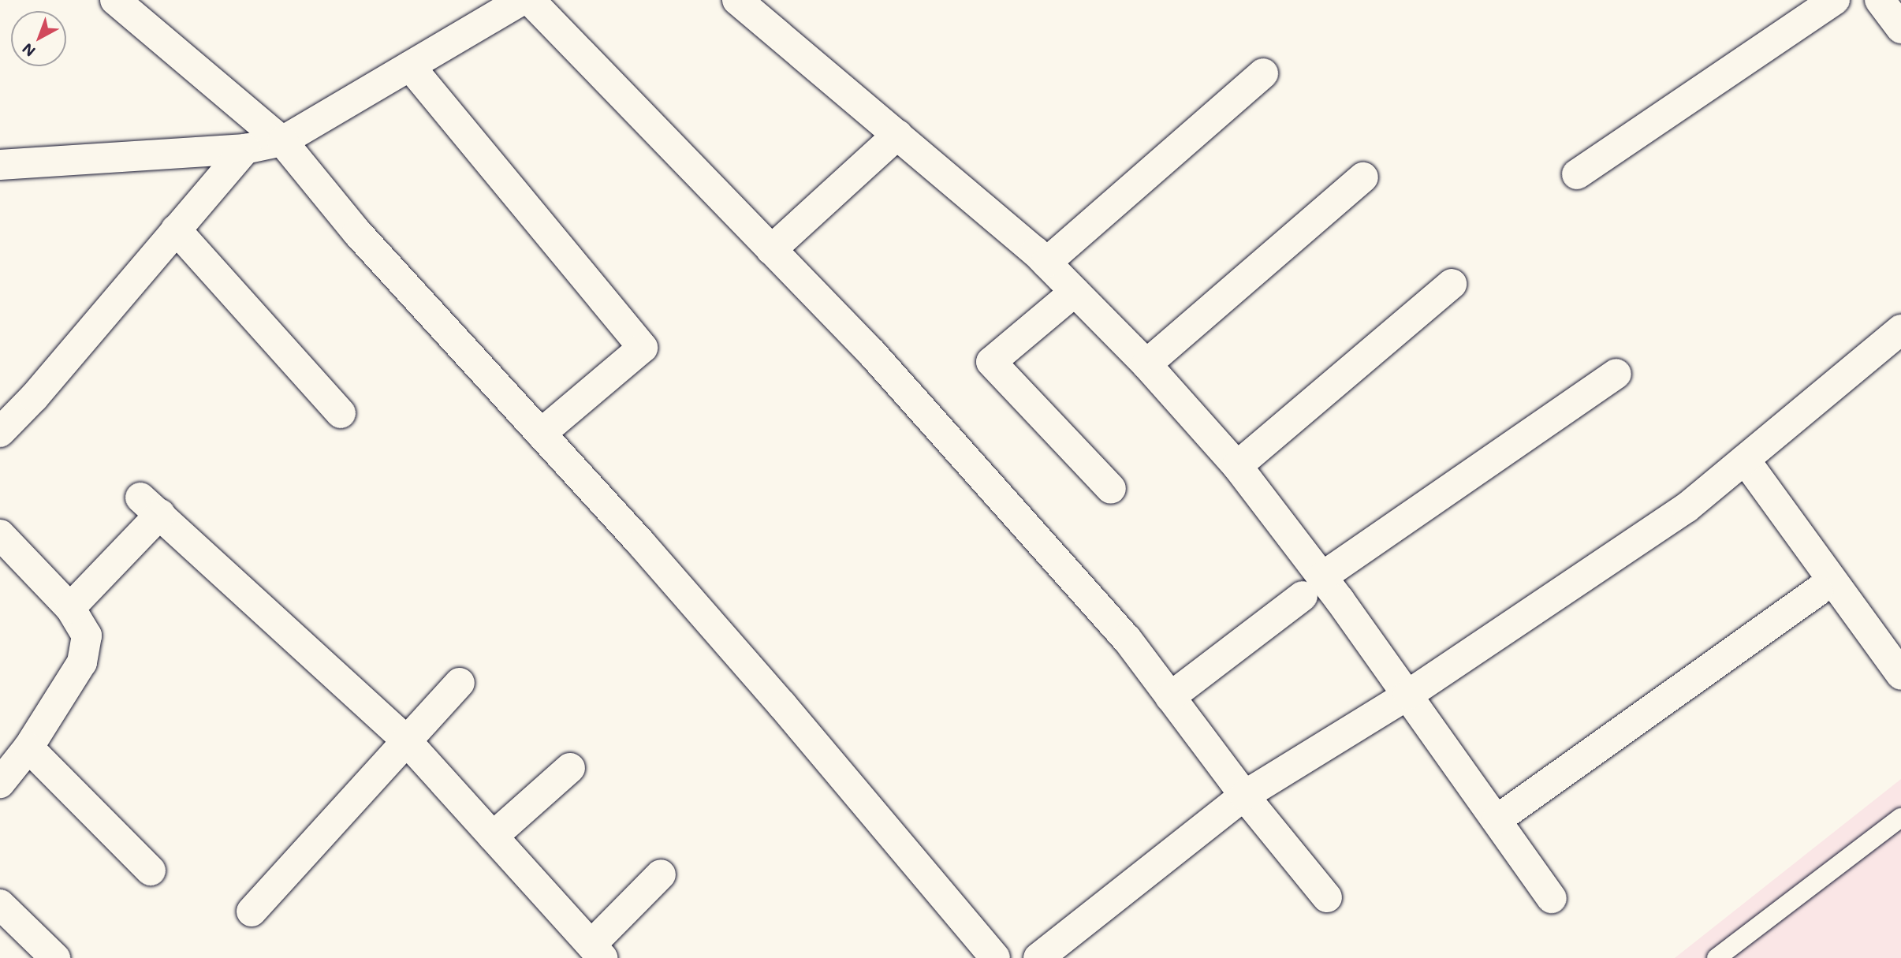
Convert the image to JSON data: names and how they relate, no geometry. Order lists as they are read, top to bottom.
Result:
{
  "north": "bottom left"
}
